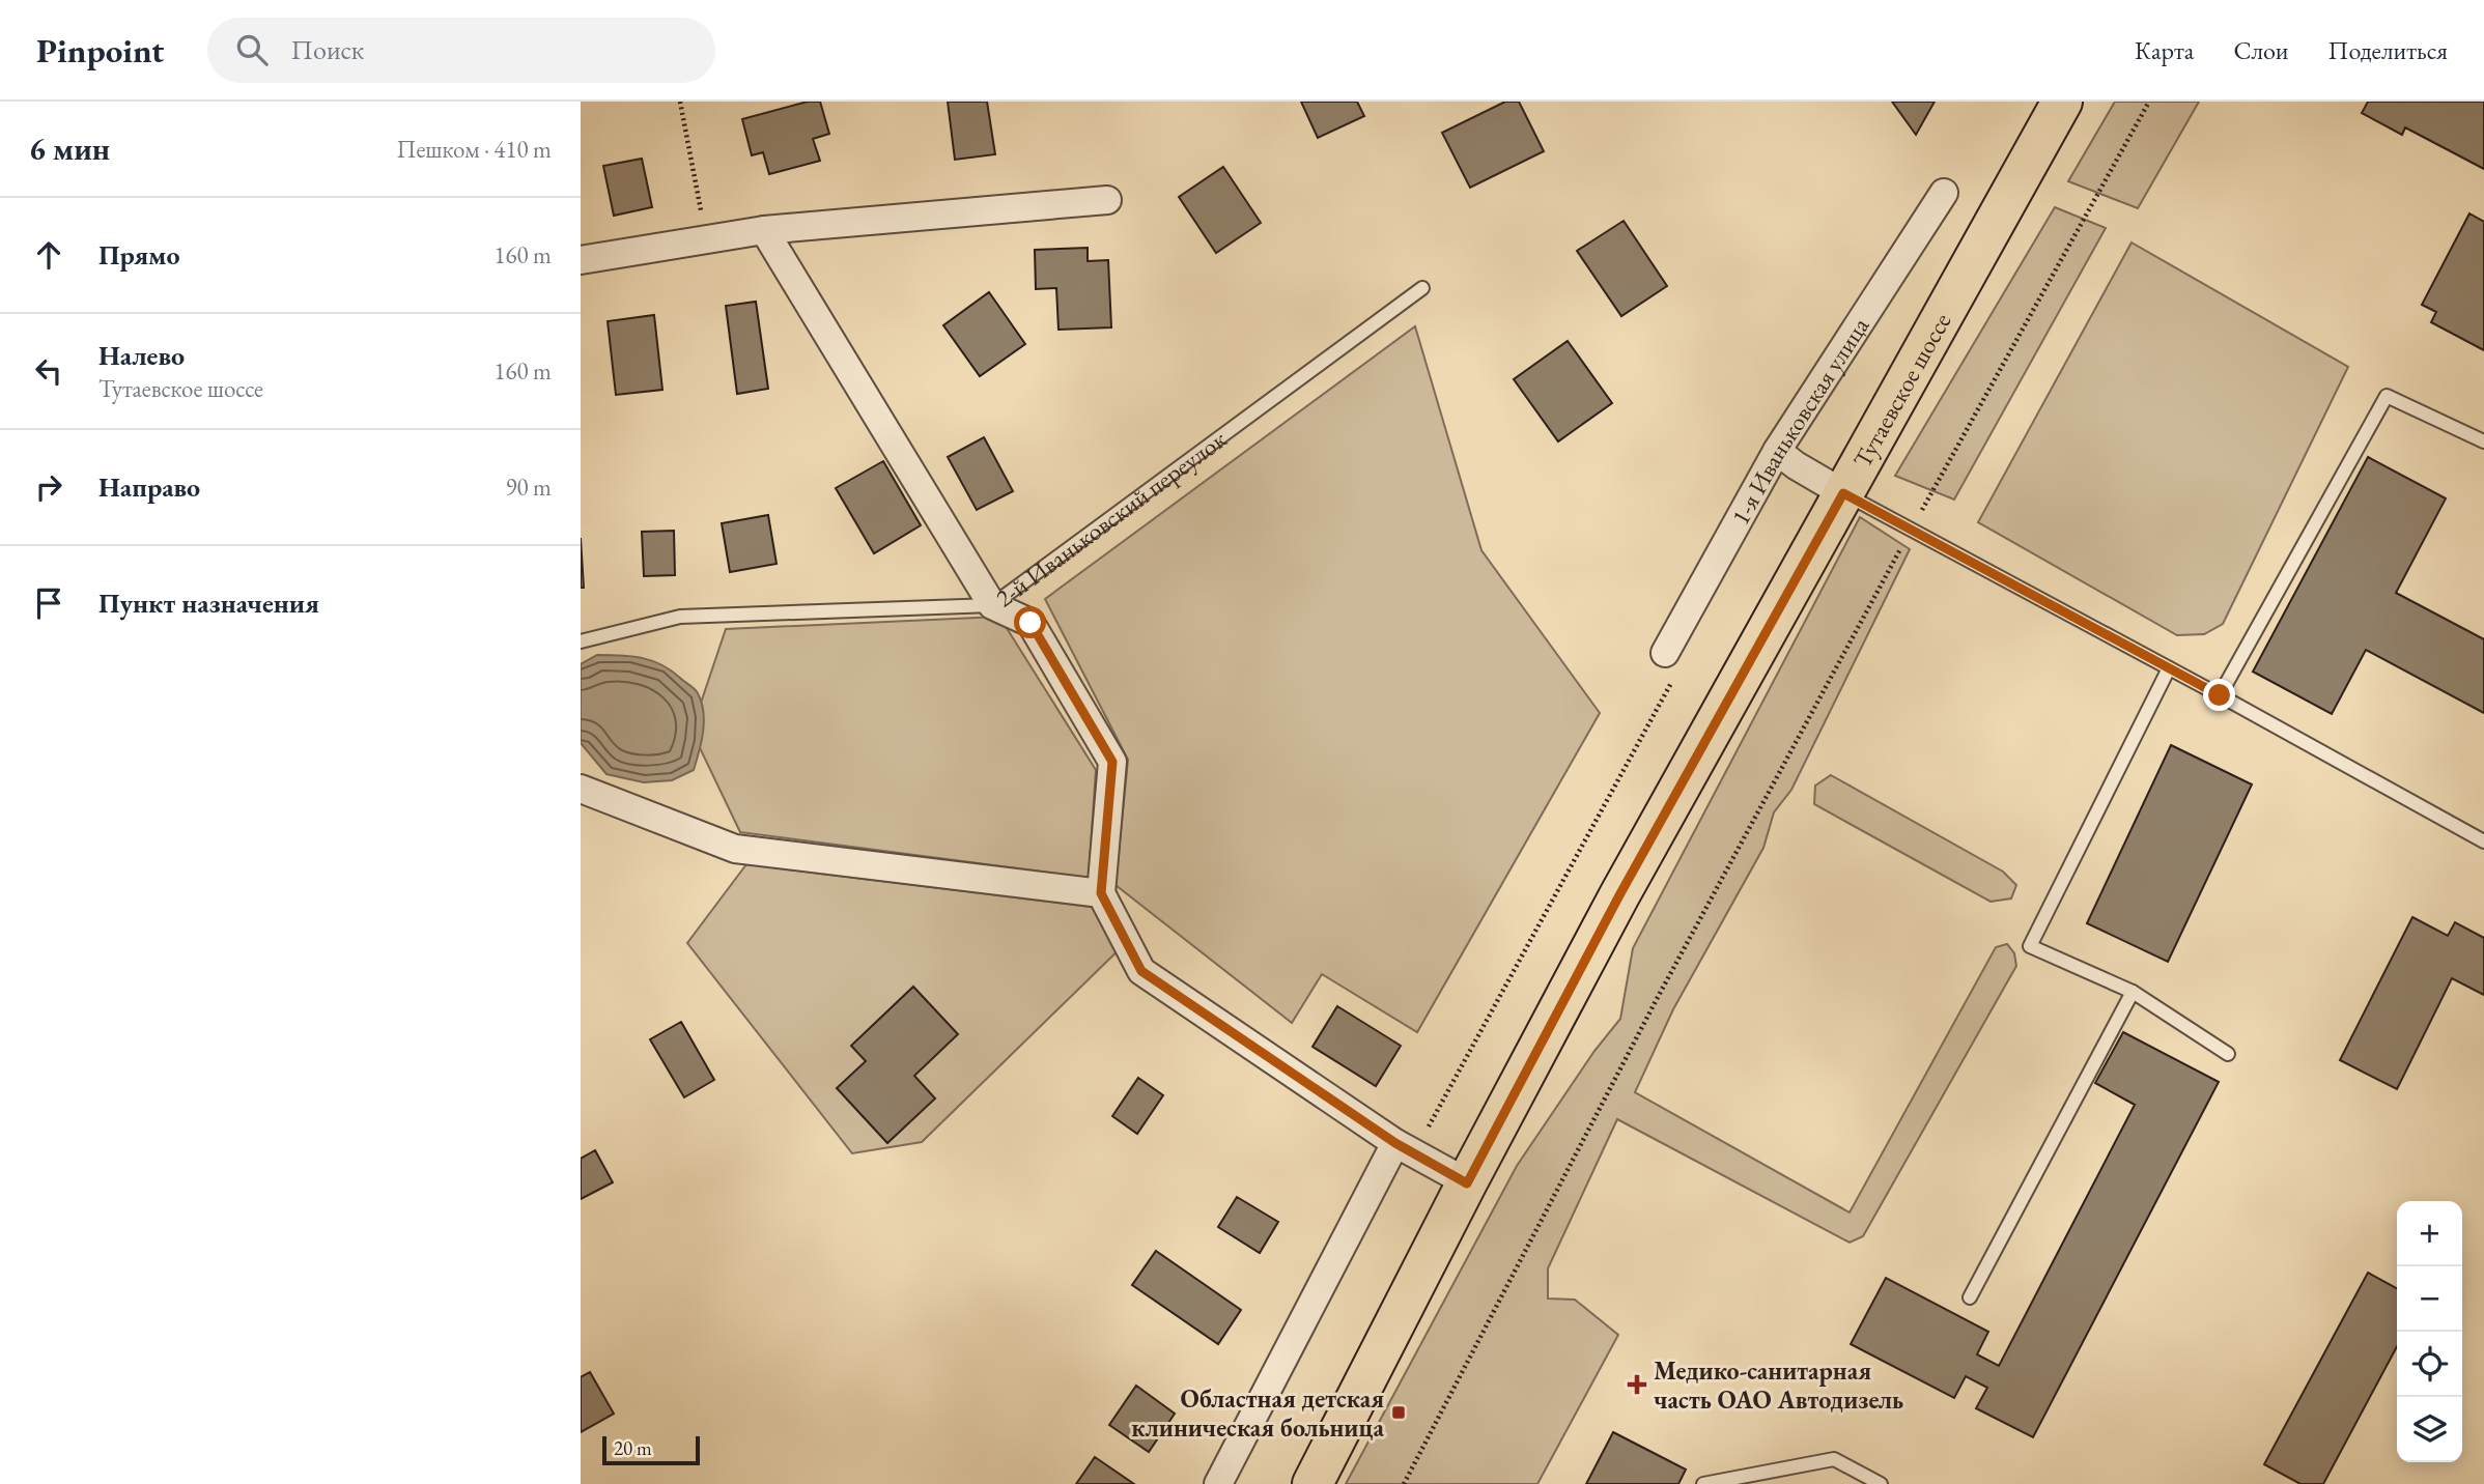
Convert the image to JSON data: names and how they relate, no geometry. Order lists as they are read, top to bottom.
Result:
{
  "streets": {
    "main road": ["Тутаевское шоссе"],
    "street": ["1-я Иваньковская улица"],
    "lane": ["2-й Иваньковский переулок"]
  },
  "places": {
    "health": ["Медико-санитарная часть ОАО Автодизель"],
    "transit": ["Областная детская клиническая больница"]
  },
  "scale_bar": "20 m",
  "page": {
    "header": "Pinpoint",
    "search": "Поиск",
    "nav": ["Карта", "Слои", "Поделиться"],
    "heading": ["6 мин", "Пешком · 410 m"],
    "list": [
      ["Прямо", "160 m"],
      ["Налево", "Тутаевское шоссе", "160 m"],
      ["Направо", "90 m"],
      "Пункт назначения"
    ],
    "map_buttons": ["+", "−"],
    "scale": "20 m"
  }
}
